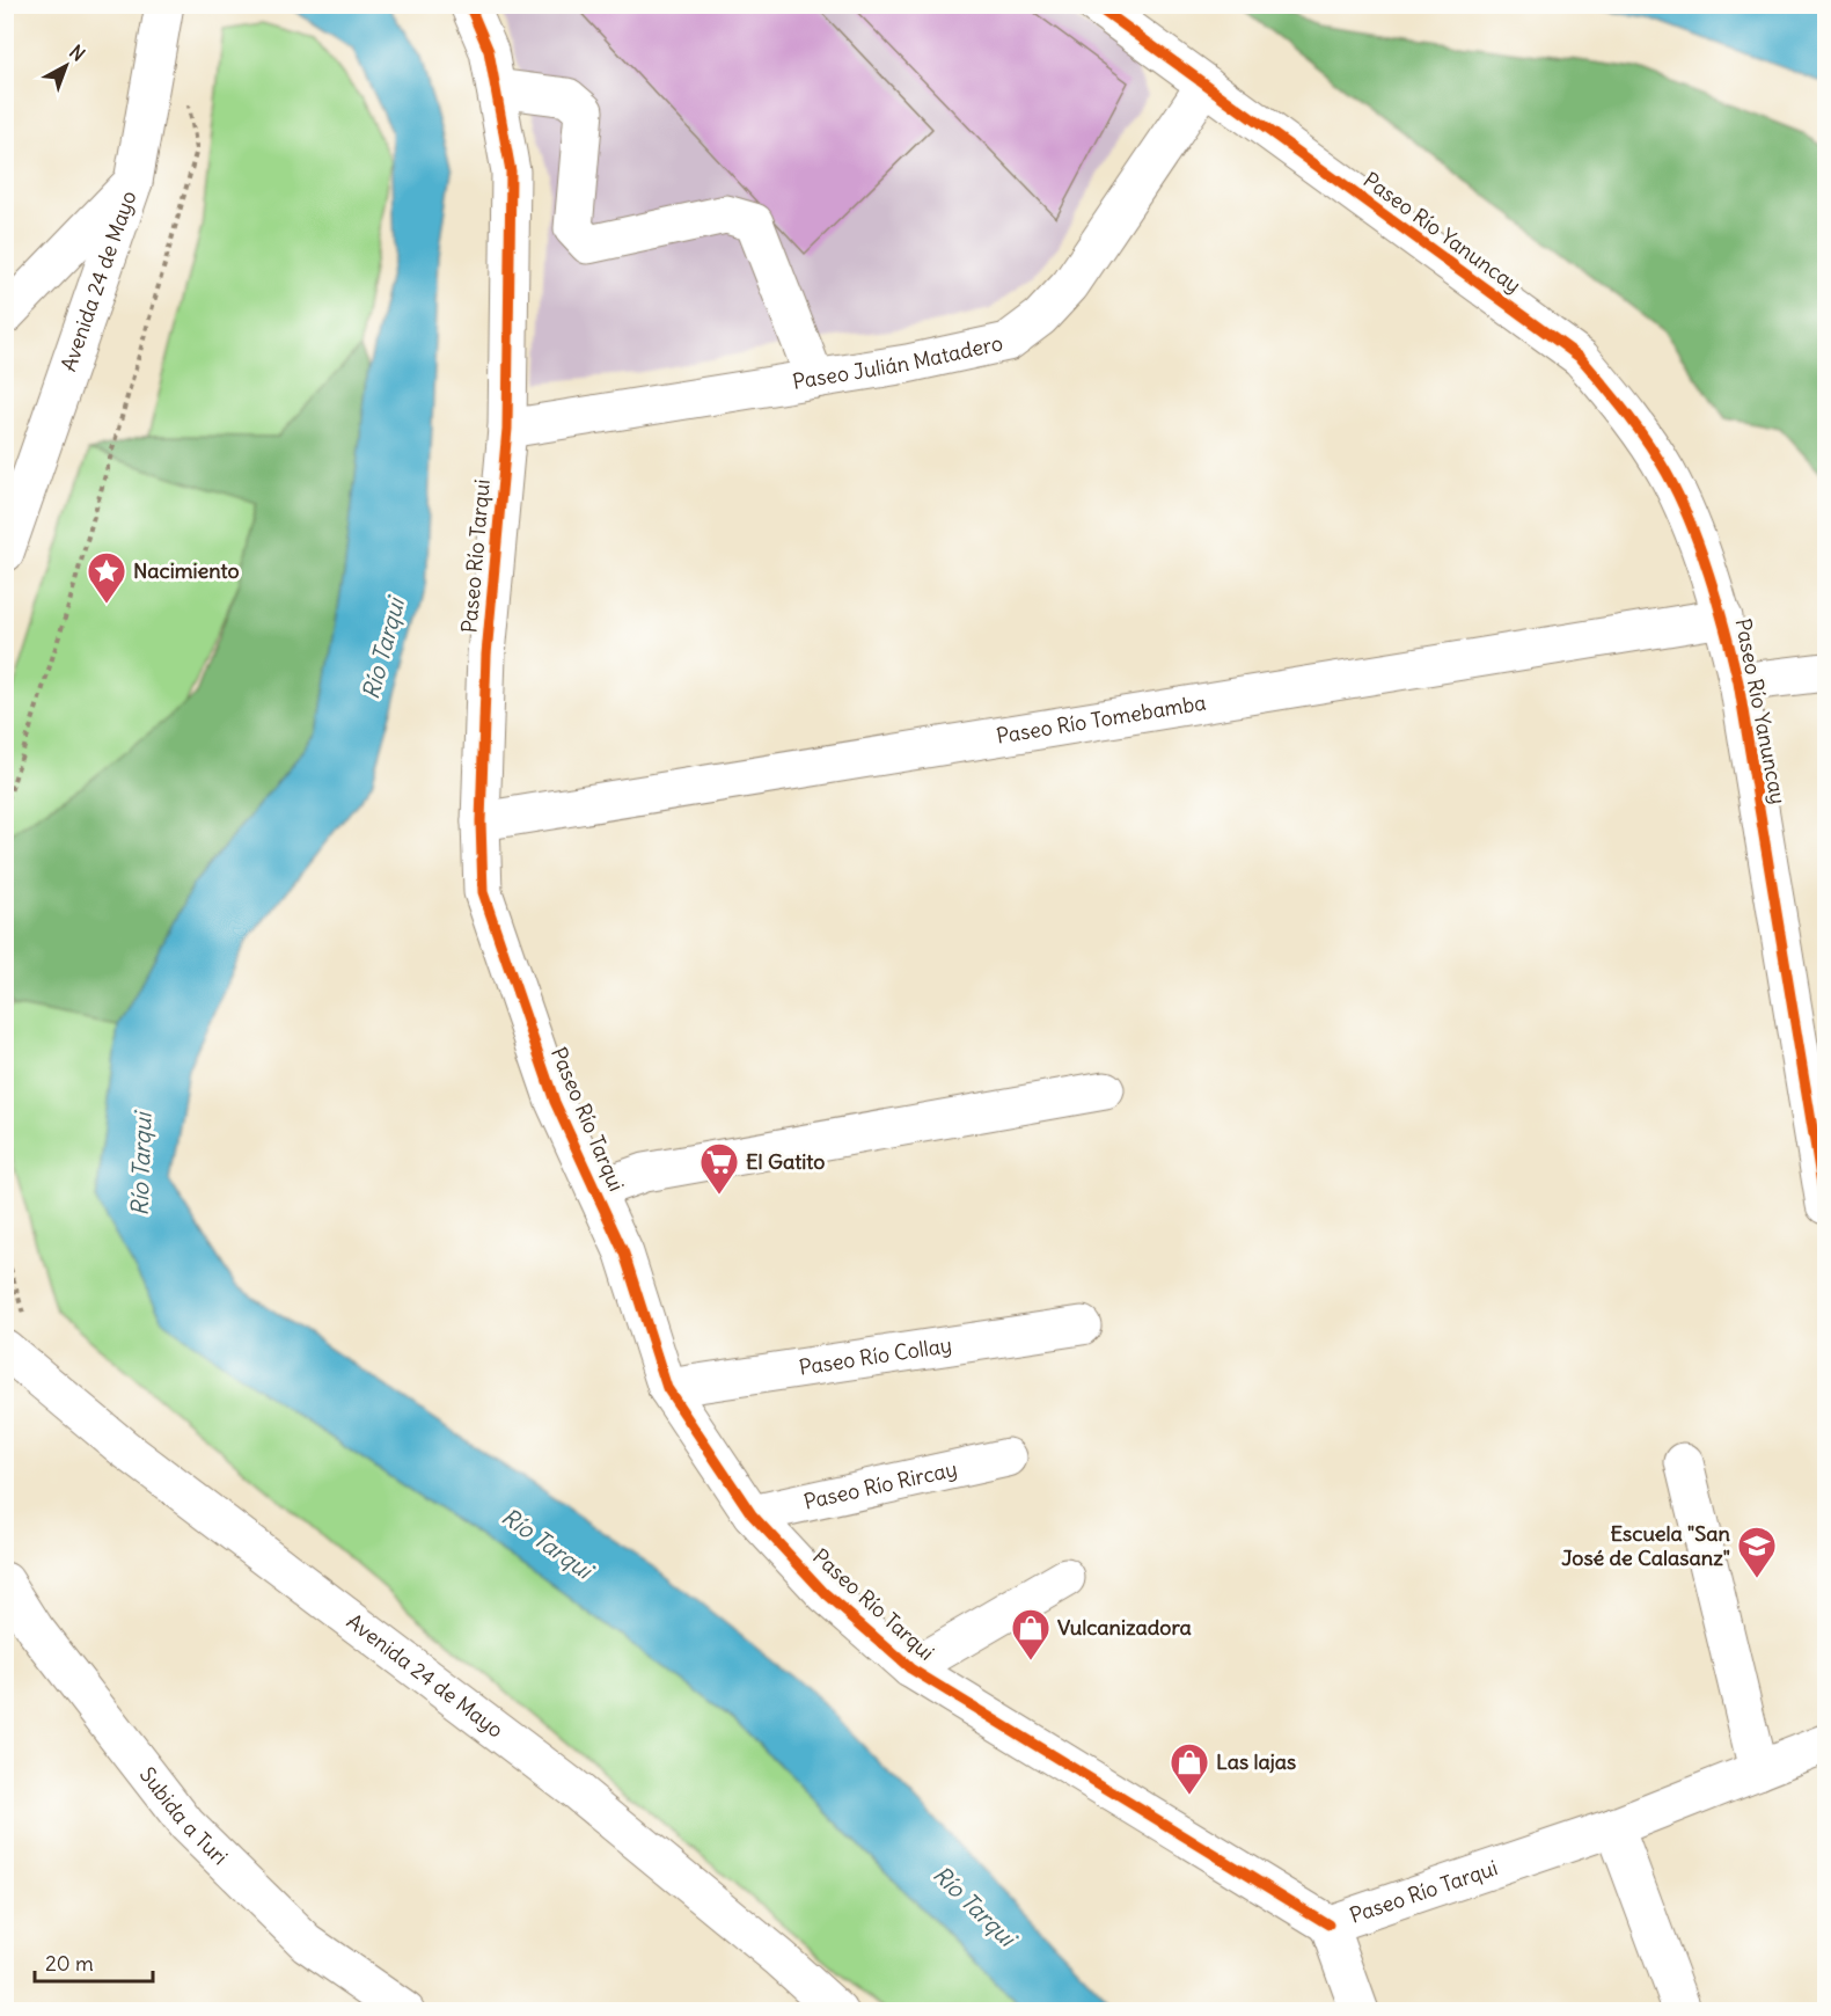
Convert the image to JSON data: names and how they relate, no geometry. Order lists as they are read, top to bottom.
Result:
{
  "streets": {
    "street": [
      "Paseo Río Yanuncay",
      "Avenida 24 de Mayo",
      "Paseo Julián Matadero",
      "Paseo Río Tarqui",
      "Paseo Río Tomebamba",
      "Paseo Río Collay",
      "Paseo Río Rircay",
      "Subida a Turi"
    ]
  },
  "crossings": [
    ["Paseo Río Yanuncay", "Paseo Julián Matadero"],
    ["Paseo Río Yanuncay", "Paseo Río Tomebamba"],
    ["Paseo Julián Matadero", "Paseo Río Tarqui"],
    ["Paseo Río Tarqui", "Paseo Río Tomebamba"],
    ["Paseo Río Tarqui", "Paseo Río Collay"],
    ["Paseo Río Tarqui", "Paseo Río Rircay"]
  ],
  "water": ["Río Tarqui"],
  "places": {
    "place": ["Nacimiento"],
    "supermarket": ["El Gatito"],
    "school or university": ["Escuela \"San José de Calasanz\""],
    "shop": ["Vulcanizadora", "Las lajas"]
  },
  "scale_bar": "20 m",
  "north": "top right"
}
